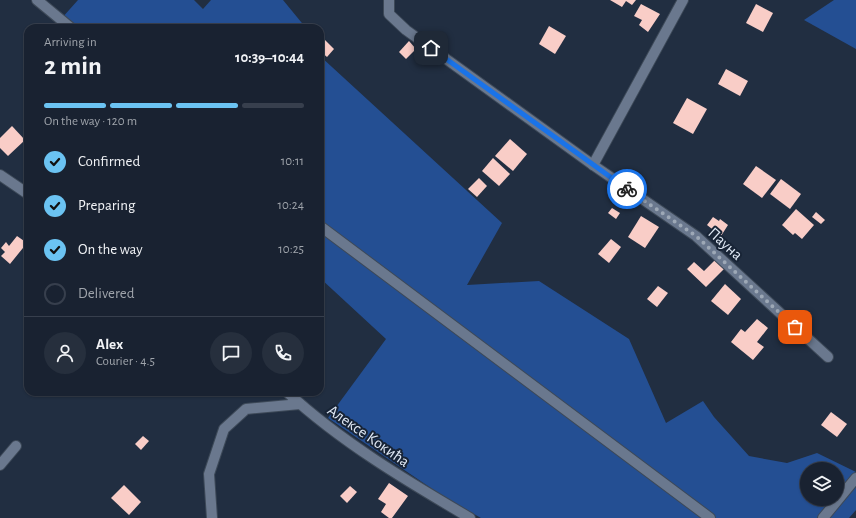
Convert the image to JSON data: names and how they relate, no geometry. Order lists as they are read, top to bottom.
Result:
{
  "streets": {
    "street": ["Пауна", "Алексе Кокића"]
  },
  "page": {
    "heading": ["2 min", "Arriving in", "10:39–10:44"],
    "panel": ["Alex", "Courier · 4.5"],
    "bar": "On the way · 120 m",
    "list": [
      ["Confirmed", "10:11"],
      ["Preparing", "10:24"],
      ["On the way", "10:25"],
      "Delivered"
    ]
  }
}
